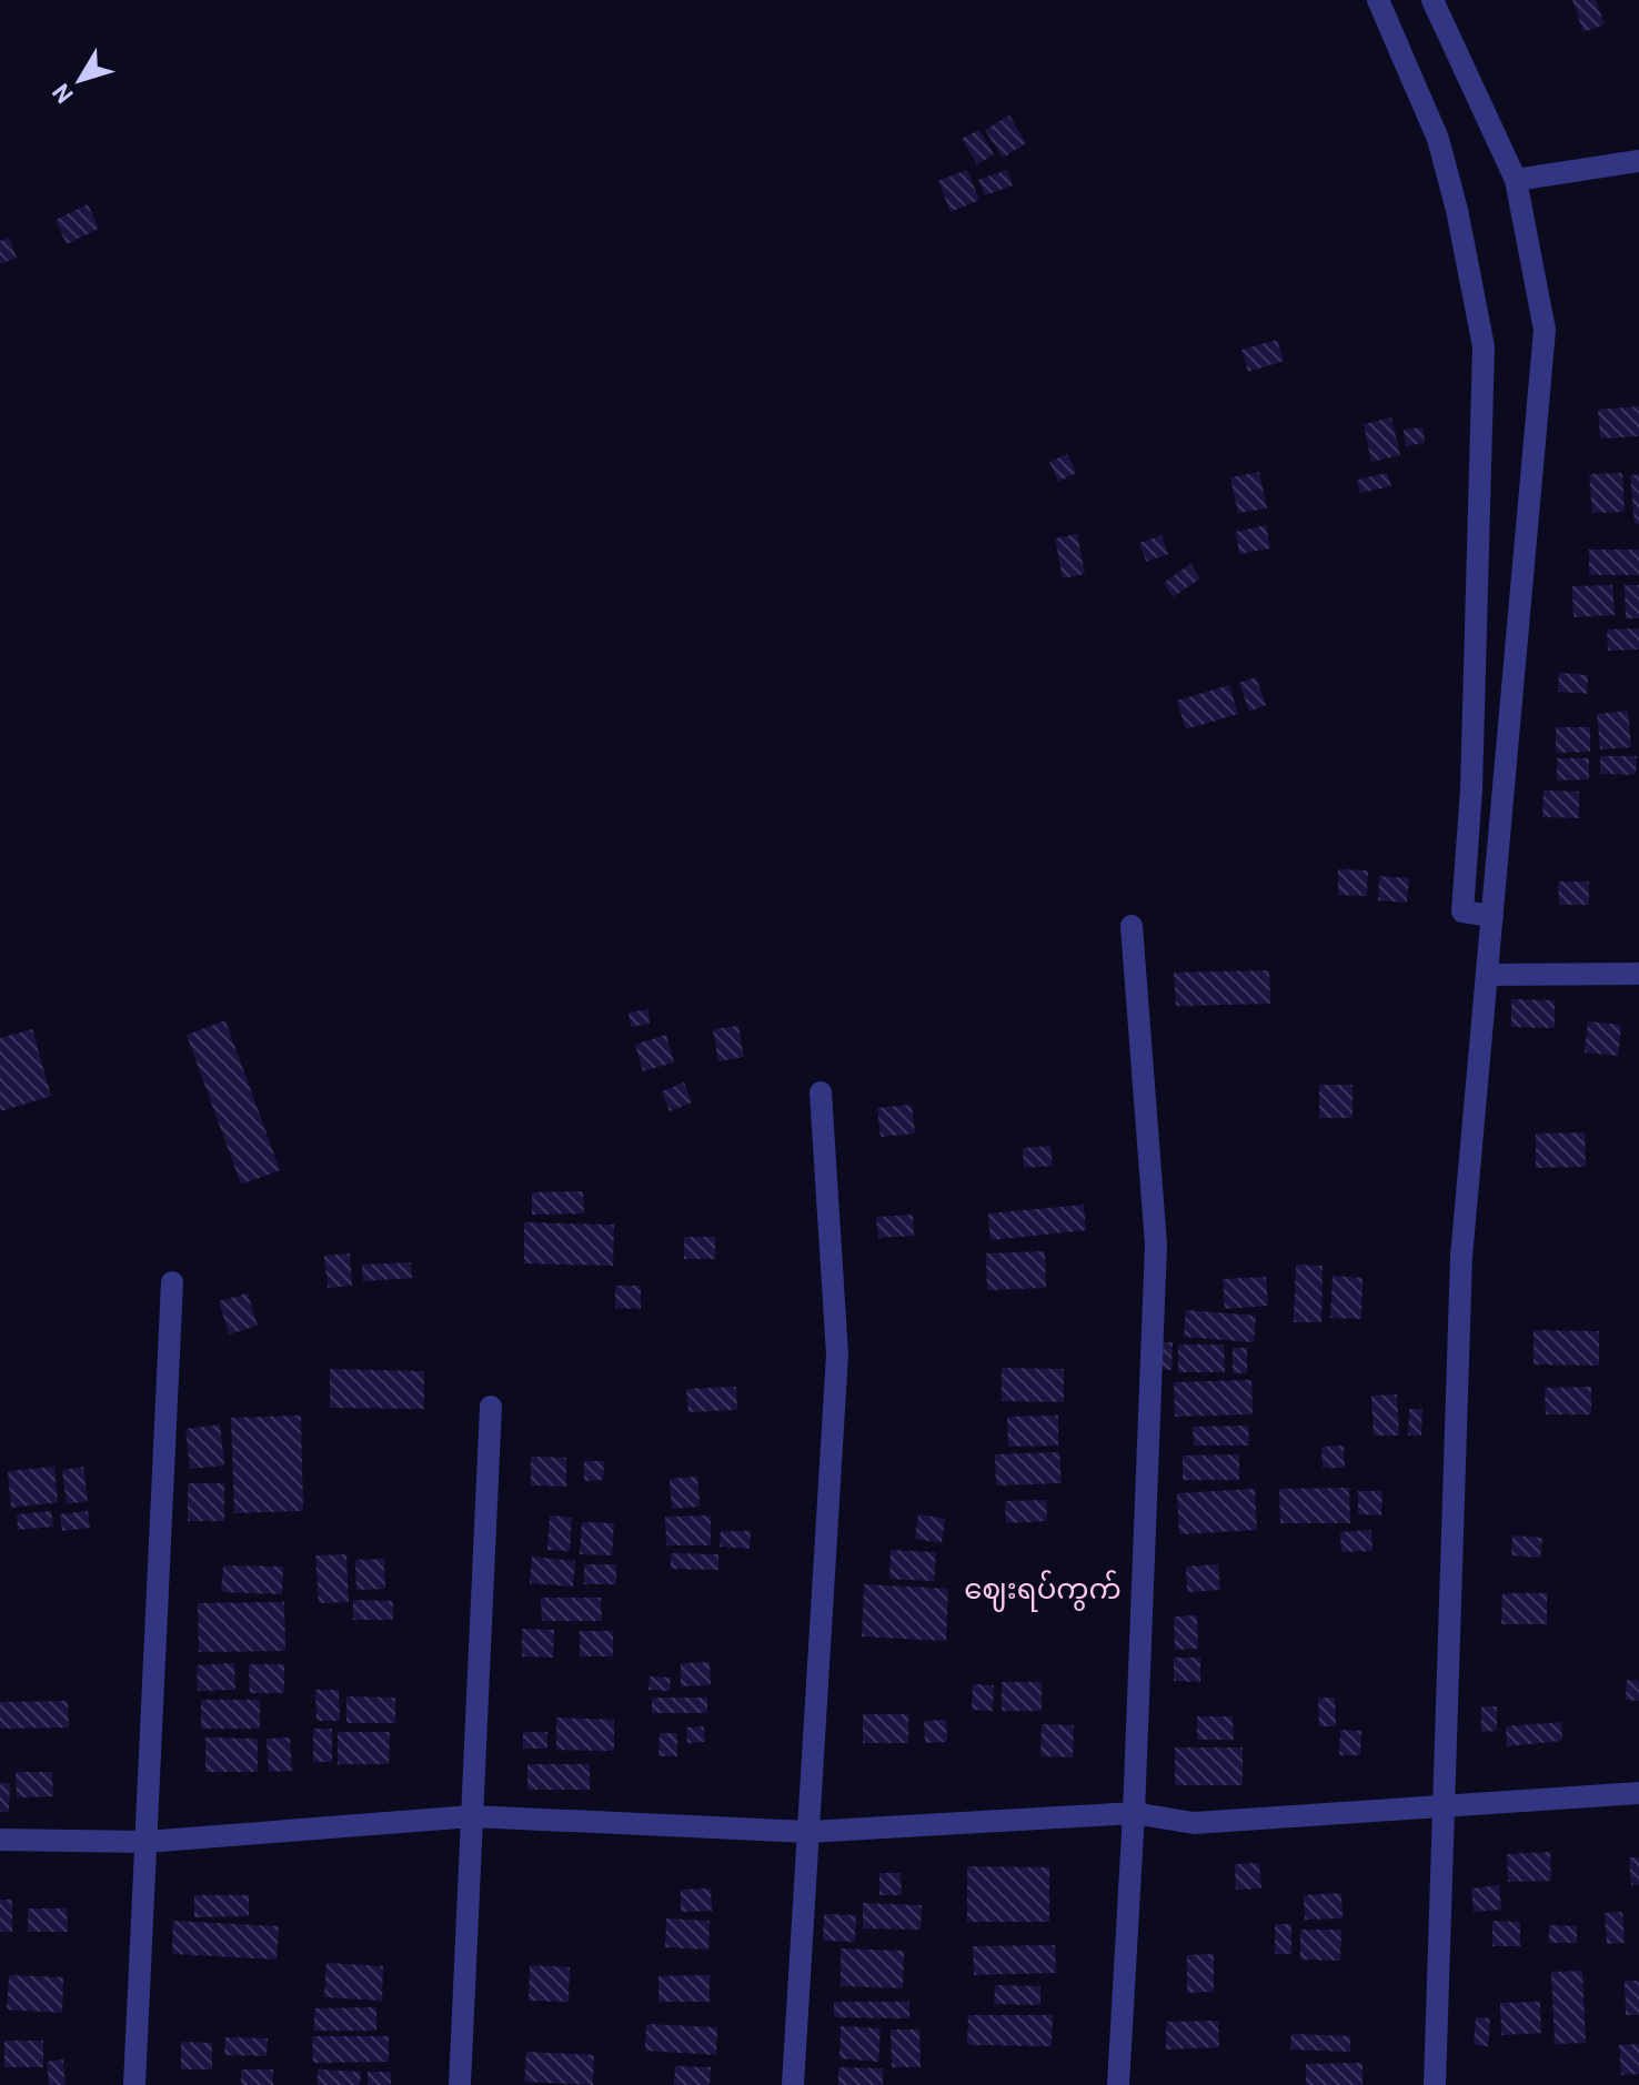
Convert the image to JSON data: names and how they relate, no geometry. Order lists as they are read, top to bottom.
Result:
{
  "districts": ["ဈေးရပ်ကွက်"],
  "north": "bottom left"
}
